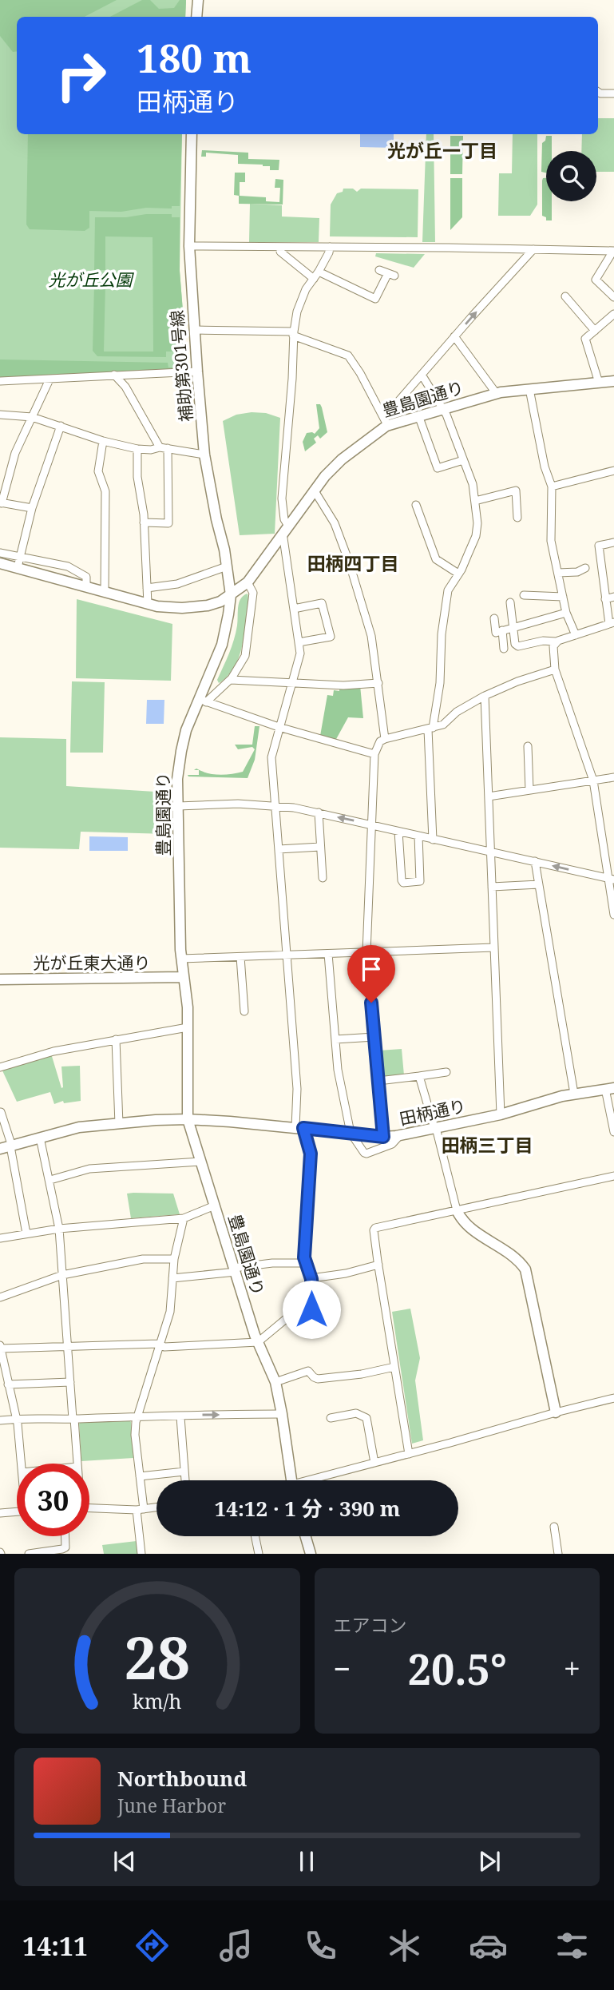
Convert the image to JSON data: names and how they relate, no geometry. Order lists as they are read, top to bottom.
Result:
{
  "streets": {
    "street": [
      "補助第301号線",
      "豊島園通り",
      "光が丘東大通り",
      "田柄通り"
    ]
  },
  "crossings": [
    ["補助第301号線", "豊島園通り"],
    ["豊島園通り", "光が丘東大通り"],
    ["豊島園通り", "田柄通り"]
  ],
  "districts": ["光が丘一丁目", "田柄四丁目", "田柄三丁目"],
  "parks": ["光が丘公園"],
  "page": {
    "turn": ["180 m", "田柄通り"],
    "limit": "30",
    "trip": "14:12 · 1 分 · 390 m",
    "tile": "エアコン",
    "heat": ["−", "20.5°", "+"],
    "song": ["Northbound", "June Harbor"],
    "tabs": "14:11",
    "gauge": ["28", "km/h"]
  }
}
